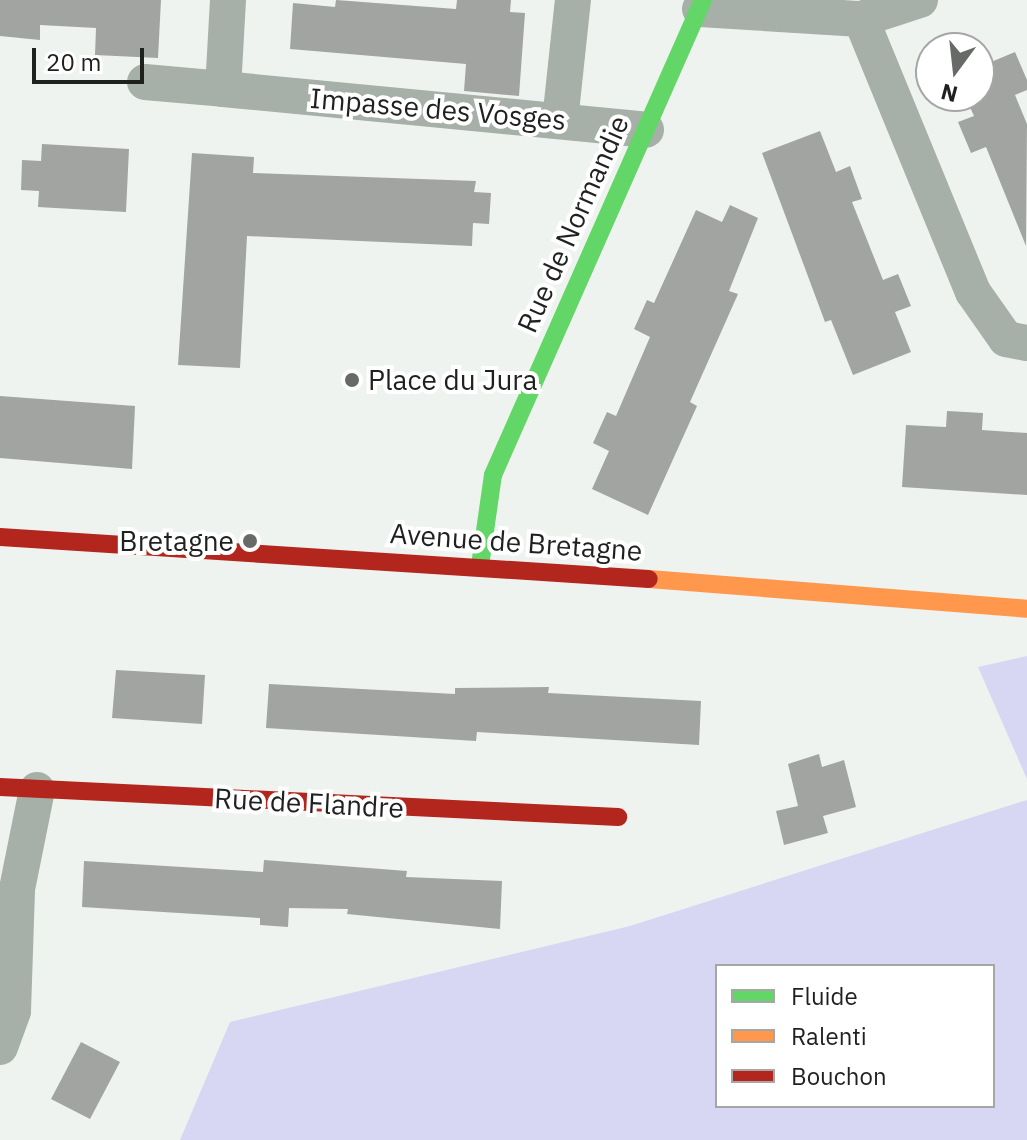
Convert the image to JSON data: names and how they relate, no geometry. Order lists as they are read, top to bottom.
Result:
{
  "streets": {
    "street": [
      "Impasse des Vosges",
      "Rue de Normandie",
      "Avenue de Bretagne",
      "Rue de Flandre"
    ]
  },
  "crossings": [
    ["Impasse des Vosges", "Rue de Normandie"],
    ["Rue de Normandie", "Avenue de Bretagne"]
  ],
  "places": ["Place du Jura", "Bretagne"],
  "legend": ["Fluide", "Ralenti", "Bouchon"],
  "scale_bar": "20 m",
  "north": "bottom"
}
